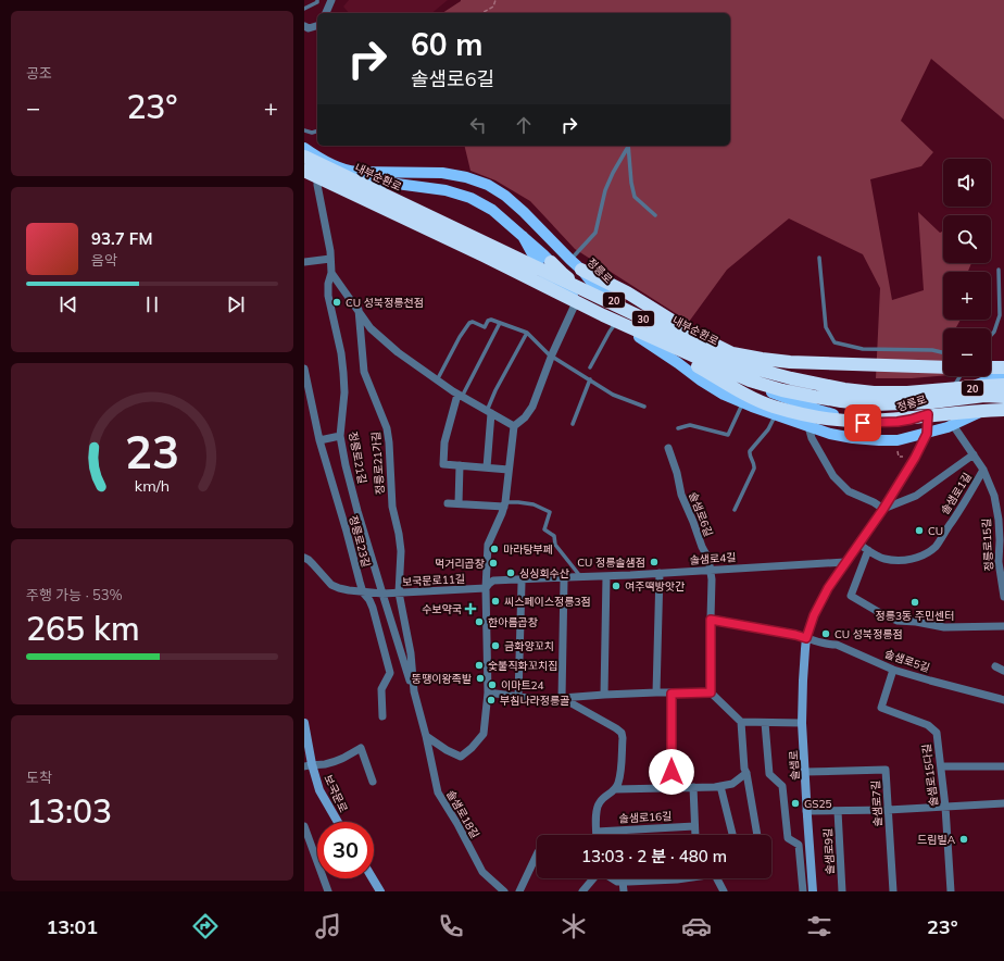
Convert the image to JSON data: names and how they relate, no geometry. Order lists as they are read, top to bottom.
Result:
{
  "streets": {
    "highway": ["내부순환로", "30"],
    "main road": [
      "정릉로",
      "20",
      "솔샘로",
      "보국문로"
    ],
    "street": [
      "정릉로21길",
      "정릉로21가길",
      "솔샘로1길",
      "솔샘로6길",
      "정릉로23길",
      "정릉로15길",
      "솔샘로4길",
      "보국문로11길",
      "솔샘로5길",
      "솔샘로15다길",
      "솔샘로7길",
      "솔샘로18길",
      "솔샘로16길",
      "솔샘로9길"
    ]
  },
  "crossings": [
    ["정릉로", "정릉로21길"],
    ["정릉로", "솔샘로"],
    ["20", "30"],
    ["20", "정릉로21길"],
    ["20", "정릉로15길"],
    ["20", "솔샘로"],
    ["30", "정릉로21길"],
    ["정릉로21길", "보국문로11길"],
    ["정릉로21가길", "보국문로11길"],
    ["정릉로21가길", "솔샘로18길"],
    ["솔샘로1길", "정릉로15길"],
    ["솔샘로1길", "솔샘로"],
    ["솔샘로6길", "솔샘로4길"],
    ["정릉로23길", "보국문로11길"],
    ["솔샘로4길", "보국문로11길"],
    ["솔샘로4길", "솔샘로"],
    ["보국문로11길", "솔샘로18길"],
    ["솔샘로5길", "솔샘로"],
    ["솔샘로5길", "솔샘로15다길"],
    ["솔샘로", "솔샘로7길"]
  ],
  "places": {
    "other": [
      "CU 성북정릉천점",
      "CU",
      "마라탕부페",
      "CU 정릉솔샘점",
      "먹거리곱창",
      "싱싱회수산",
      "여주떡방앗간",
      "씨스페이스정릉3점",
      "정릉3동 주민센터",
      "한아름곱창",
      "CU 성북정릉점",
      "금화양꼬치",
      "숯불직화꼬치집",
      "뚱땡이왕족발",
      "이마트24",
      "부침나라정릉골",
      "GS25",
      "드림빌A"
    ],
    "health": ["수보약국"]
  },
  "page": {
    "tile": [
      "공조",
      ["주행 가능 · 53%", "265 km"],
      ["도착", "13:03"]
    ],
    "turn": ["60 m", "솔샘로6길"],
    "heat": ["−", "23°", "+"],
    "map_buttons": ["+", "−"],
    "song": ["93.7 FM", "음악"],
    "limit": "30",
    "trip": "13:03 · 2 분 · 480 m",
    "tabs": ["13:01", "23°"],
    "gauge": ["23", "km/h"]
  }
}
